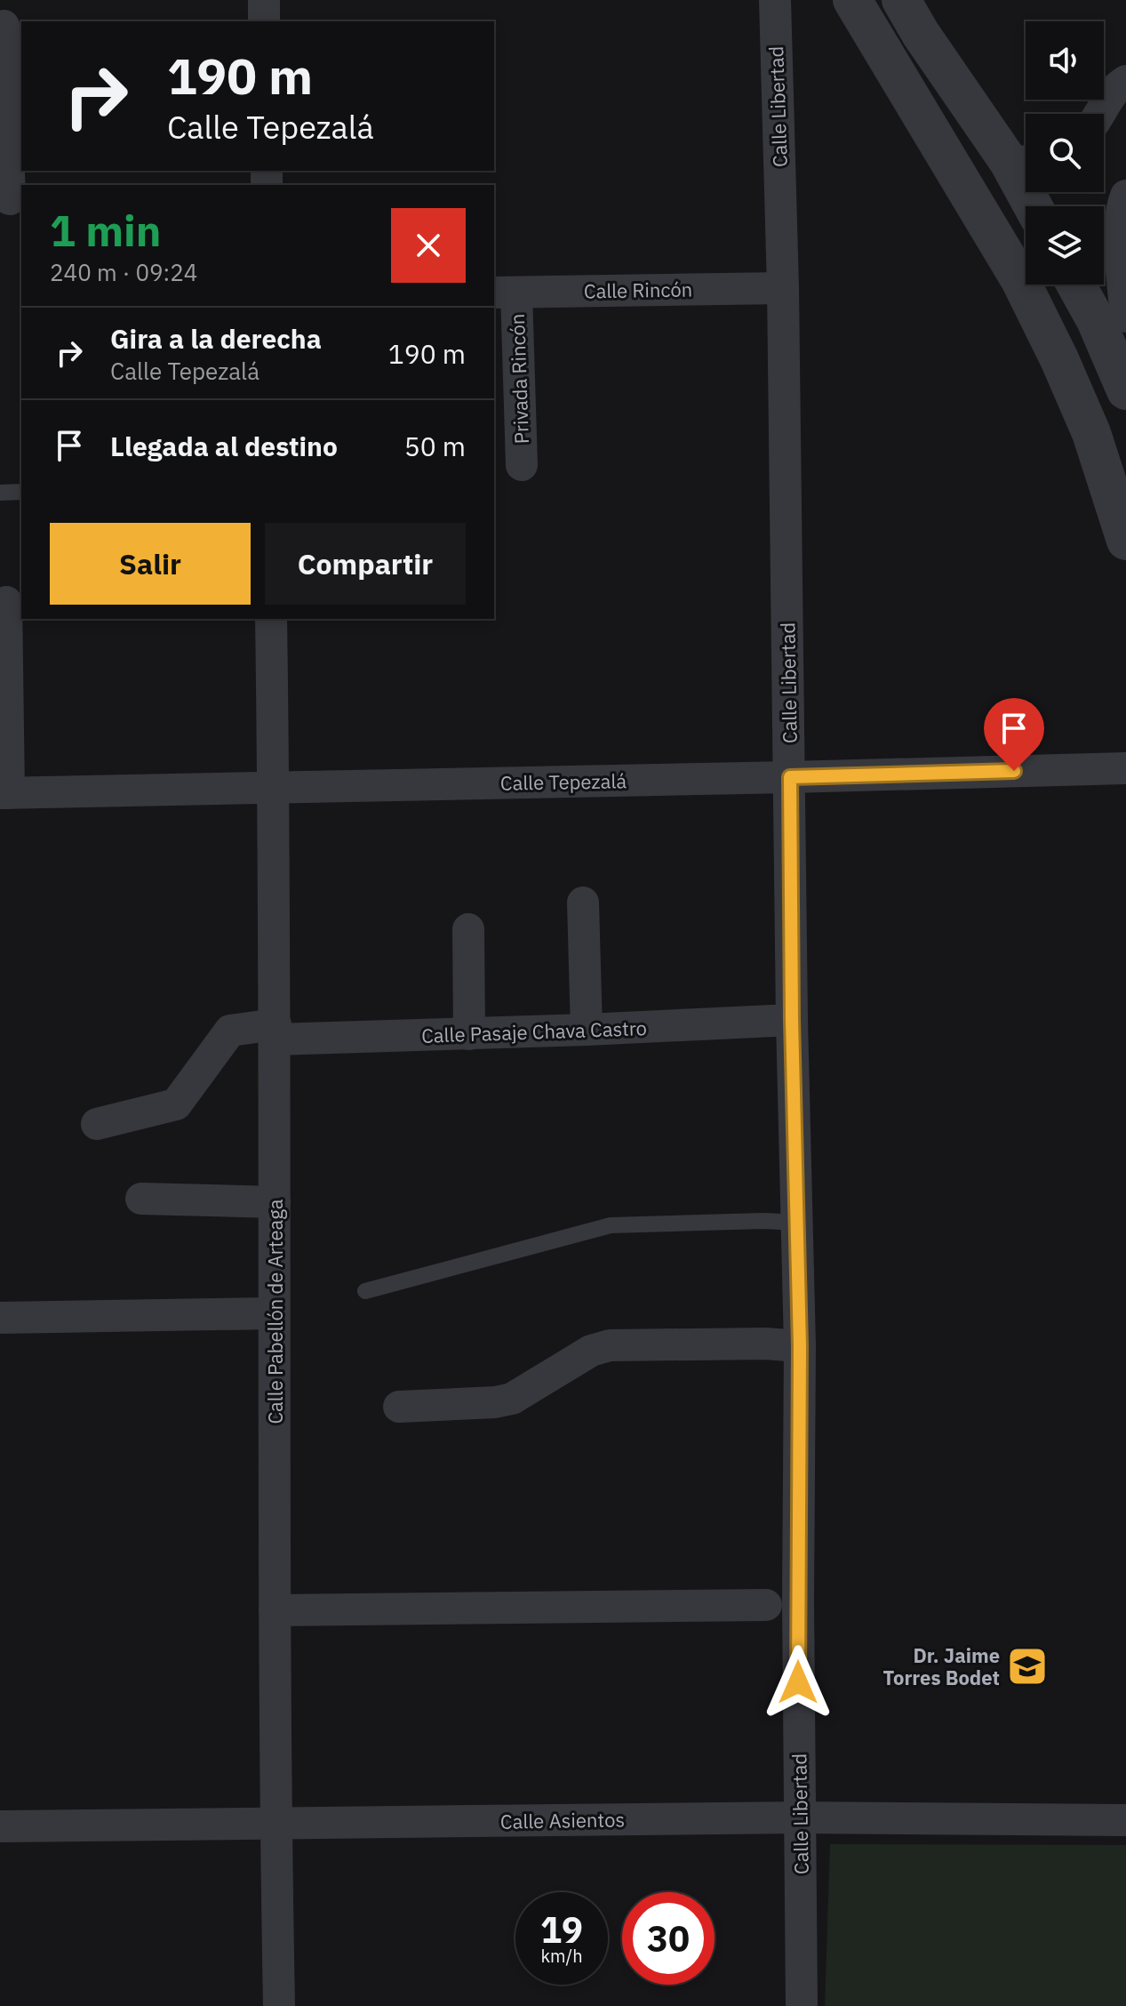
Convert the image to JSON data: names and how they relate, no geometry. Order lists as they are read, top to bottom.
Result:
{
  "streets": {
    "street": [
      "Calle Libertad",
      "Calle Rincón",
      "Privada Rincón",
      "Calle Tepezalá",
      "Calle Pasaje Chava Castro",
      "Calle Pabellón de Arteaga",
      "Calle Asientos"
    ]
  },
  "crossings": [
    ["Calle Libertad", "Calle Rincón"],
    ["Calle Libertad", "Calle Tepezalá"],
    ["Calle Libertad", "Calle Pasaje Chava Castro"],
    ["Calle Libertad", "Calle Asientos"],
    ["Calle Rincón", "Privada Rincón"],
    ["Calle Tepezalá", "Calle Pabellón de Arteaga"],
    ["Calle Pasaje Chava Castro", "Calle Pabellón de Arteaga"],
    ["Calle Pabellón de Arteaga", "Calle Asientos"]
  ],
  "places": {
    "school or university": ["Dr. Jaime Torres Bodet"]
  },
  "page": {
    "turn": ["190 m", "Calle Tepezalá"],
    "heading": ["1 min", "240 m · 09:24"],
    "list": [
      {
        "name": "Gira a la derecha",
        "note": "Calle Tepezalá",
        "value": "190 m"
      },
      {
        "name": "Llegada al destino",
        "value": "50 m"
      }
    ],
    "buttons": ["Salir", "Compartir"],
    "speed": "19 km/h",
    "limit": "30"
  }
}
